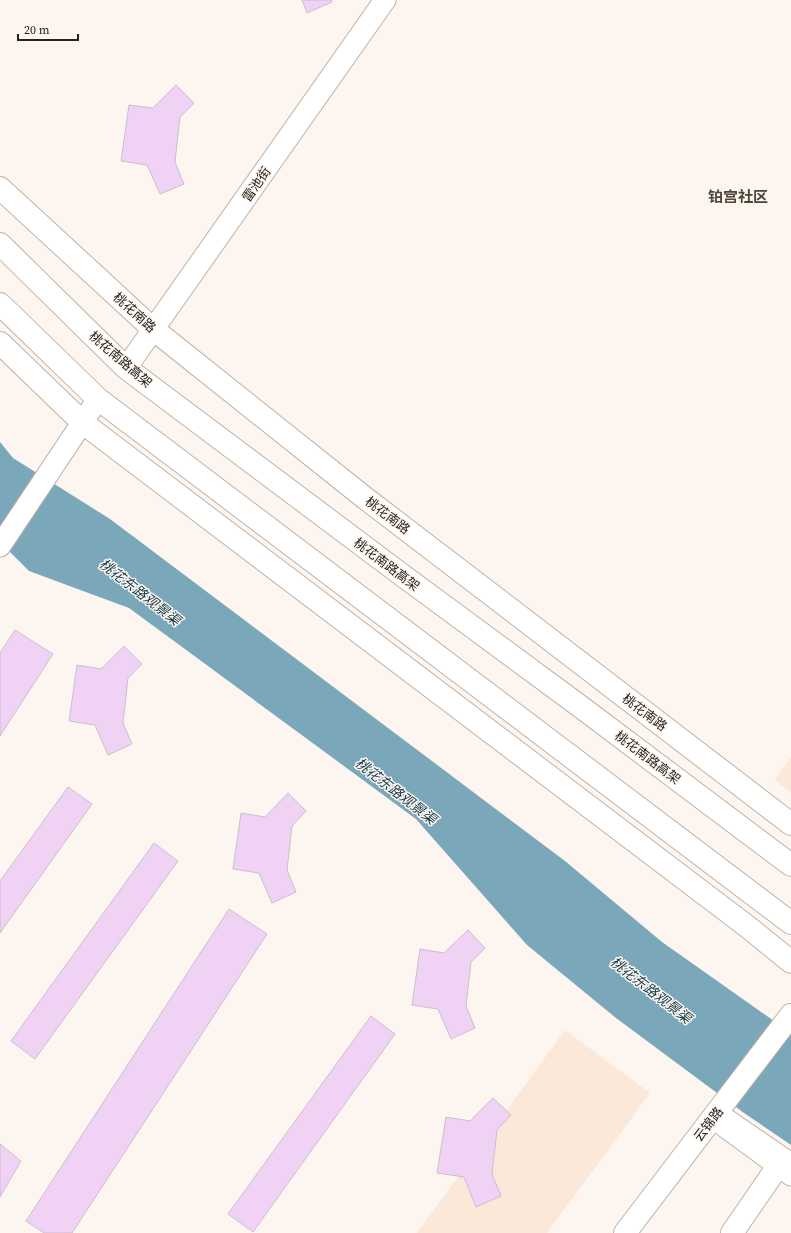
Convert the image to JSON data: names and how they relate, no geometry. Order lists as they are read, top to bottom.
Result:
{
  "streets": {
    "main road": ["桃花南路", "桃花南路高架", "云锦路"],
    "street": ["雷池街"]
  },
  "crossings": [
    ["雷池街", "桃花南路"],
    ["雷池街", "桃花南路高架"]
  ],
  "districts": ["铂宫社区"],
  "water": ["桃花东路观景渠"],
  "scale_bar": "20 m"
}
